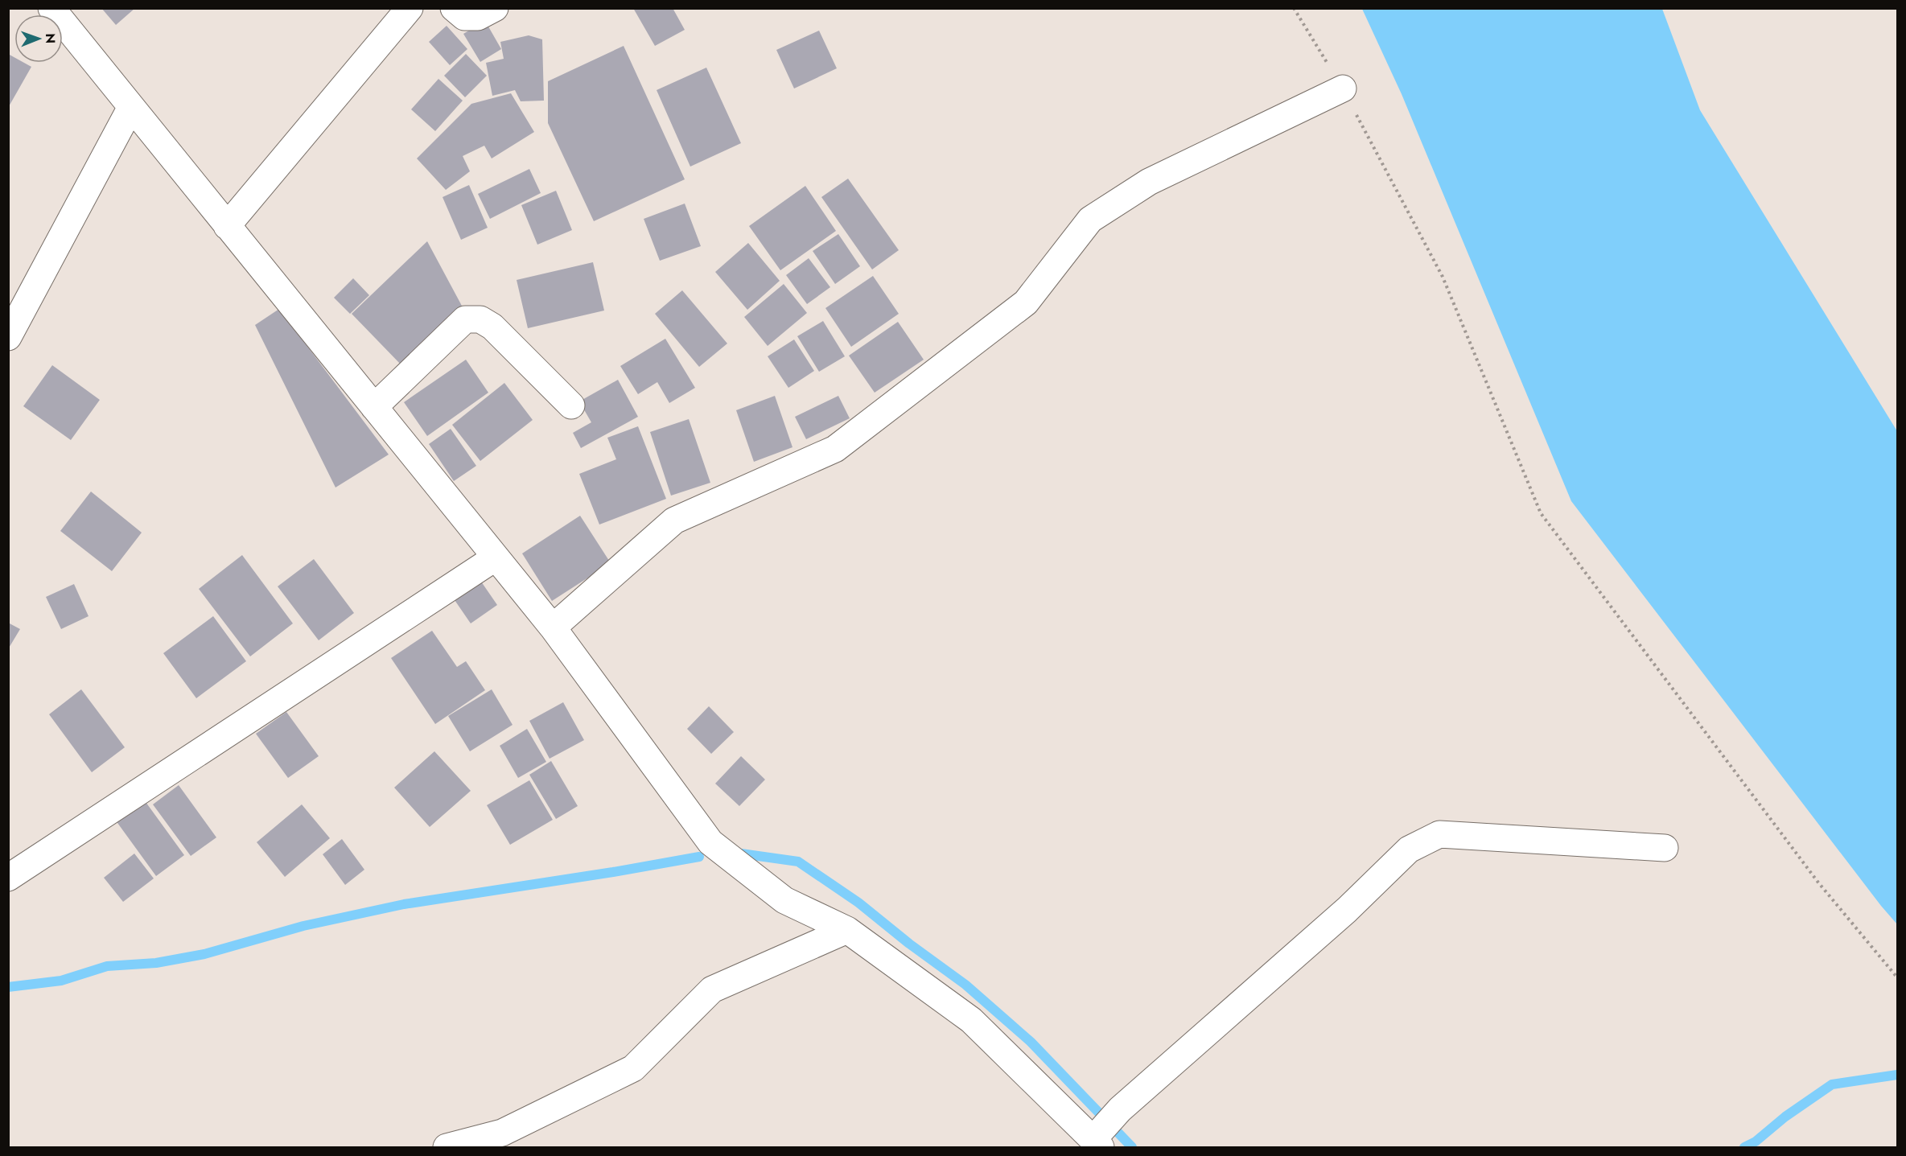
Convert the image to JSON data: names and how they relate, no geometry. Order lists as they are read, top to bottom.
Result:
{
  "north": "right"
}
